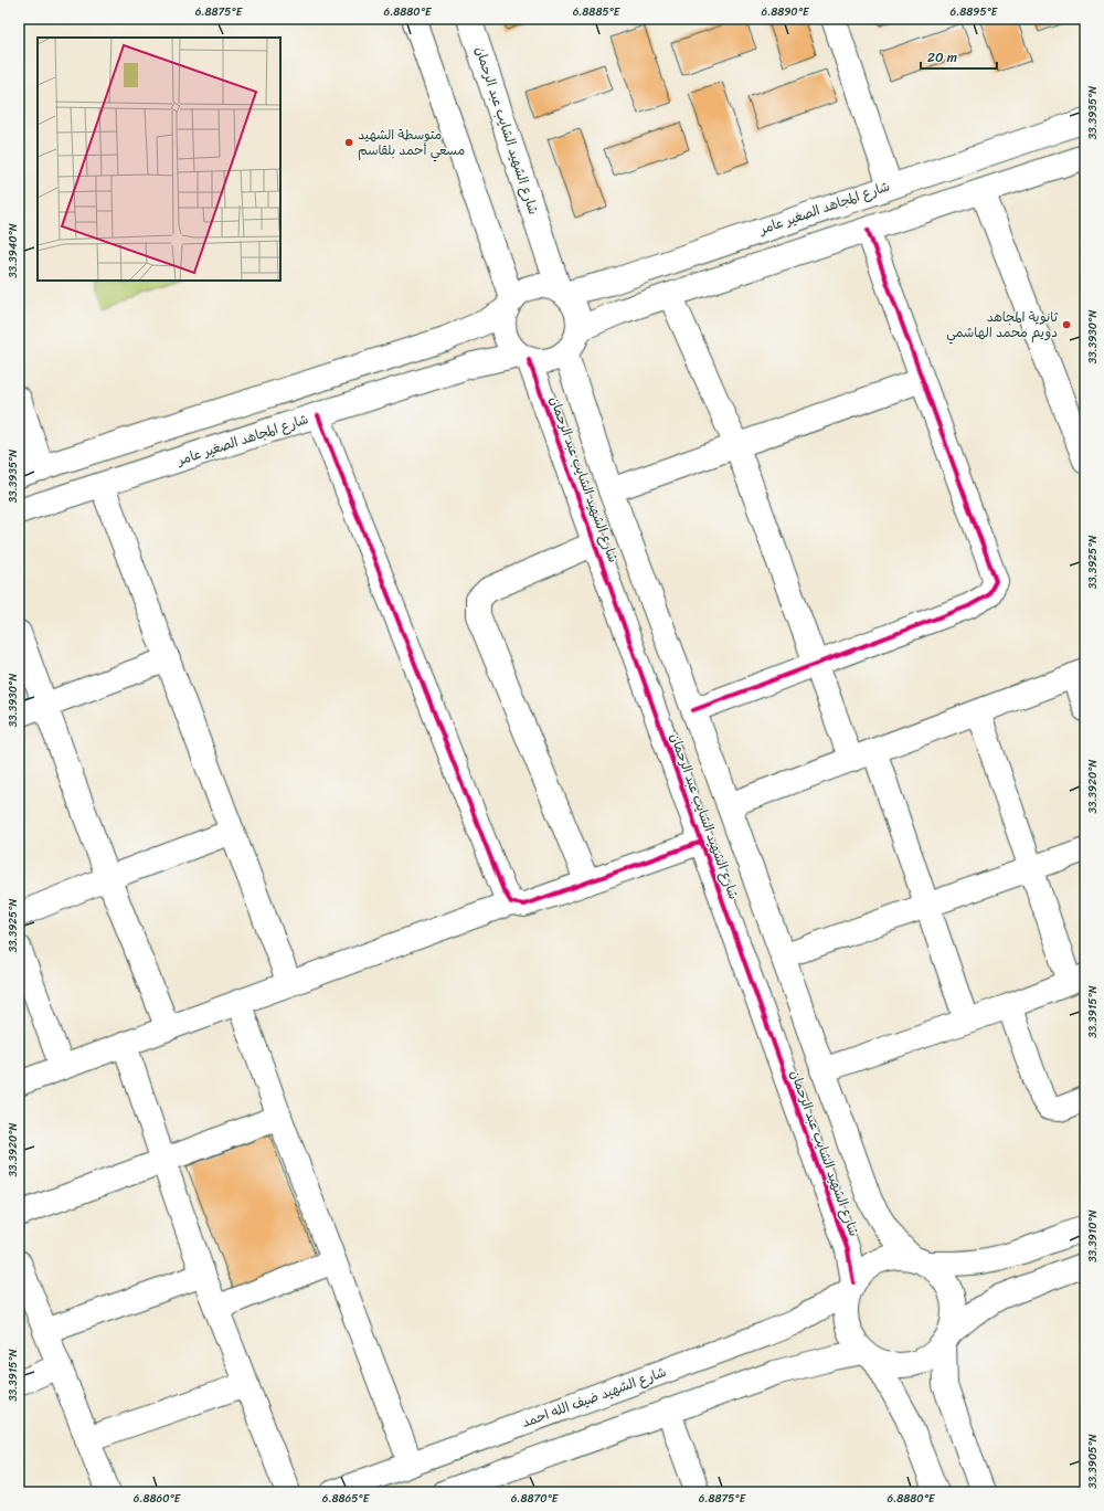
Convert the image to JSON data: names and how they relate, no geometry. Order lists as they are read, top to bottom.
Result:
{
  "streets": {
    "street": ["شارع الشهيد الشايب عبد الرحمان", "شارع المجاهد الصغير عامر", "شارع الشهيد ضيف الله احمد"]
  },
  "crossings": [
    ["شارع الشهيد الشايب عبد الرحمان", "شارع المجاهد الصغير عامر"],
    ["شارع الشهيد الشايب عبد الرحمان", "شارع الشهيد ضيف الله احمد"]
  ],
  "places": ["متوسطة الشهيد مسعي أحمد بلقاسم", "ثانوية المجاهد دويم محمد الهاشمي"],
  "scale_bar": "20 m",
  "coordinates": [
    "6.8875°E",
    "6.8880°E",
    "6.8885°E",
    "6.8890°E",
    "6.8895°E",
    "33.3935°N",
    "33.3940°N",
    "33.3930°N",
    "33.3925°N",
    "33.3920°N",
    "33.3915°N",
    "33.3910°N",
    "33.3905°N",
    "6.8860°E",
    "6.8865°E",
    "6.8870°E"
  ]
}
